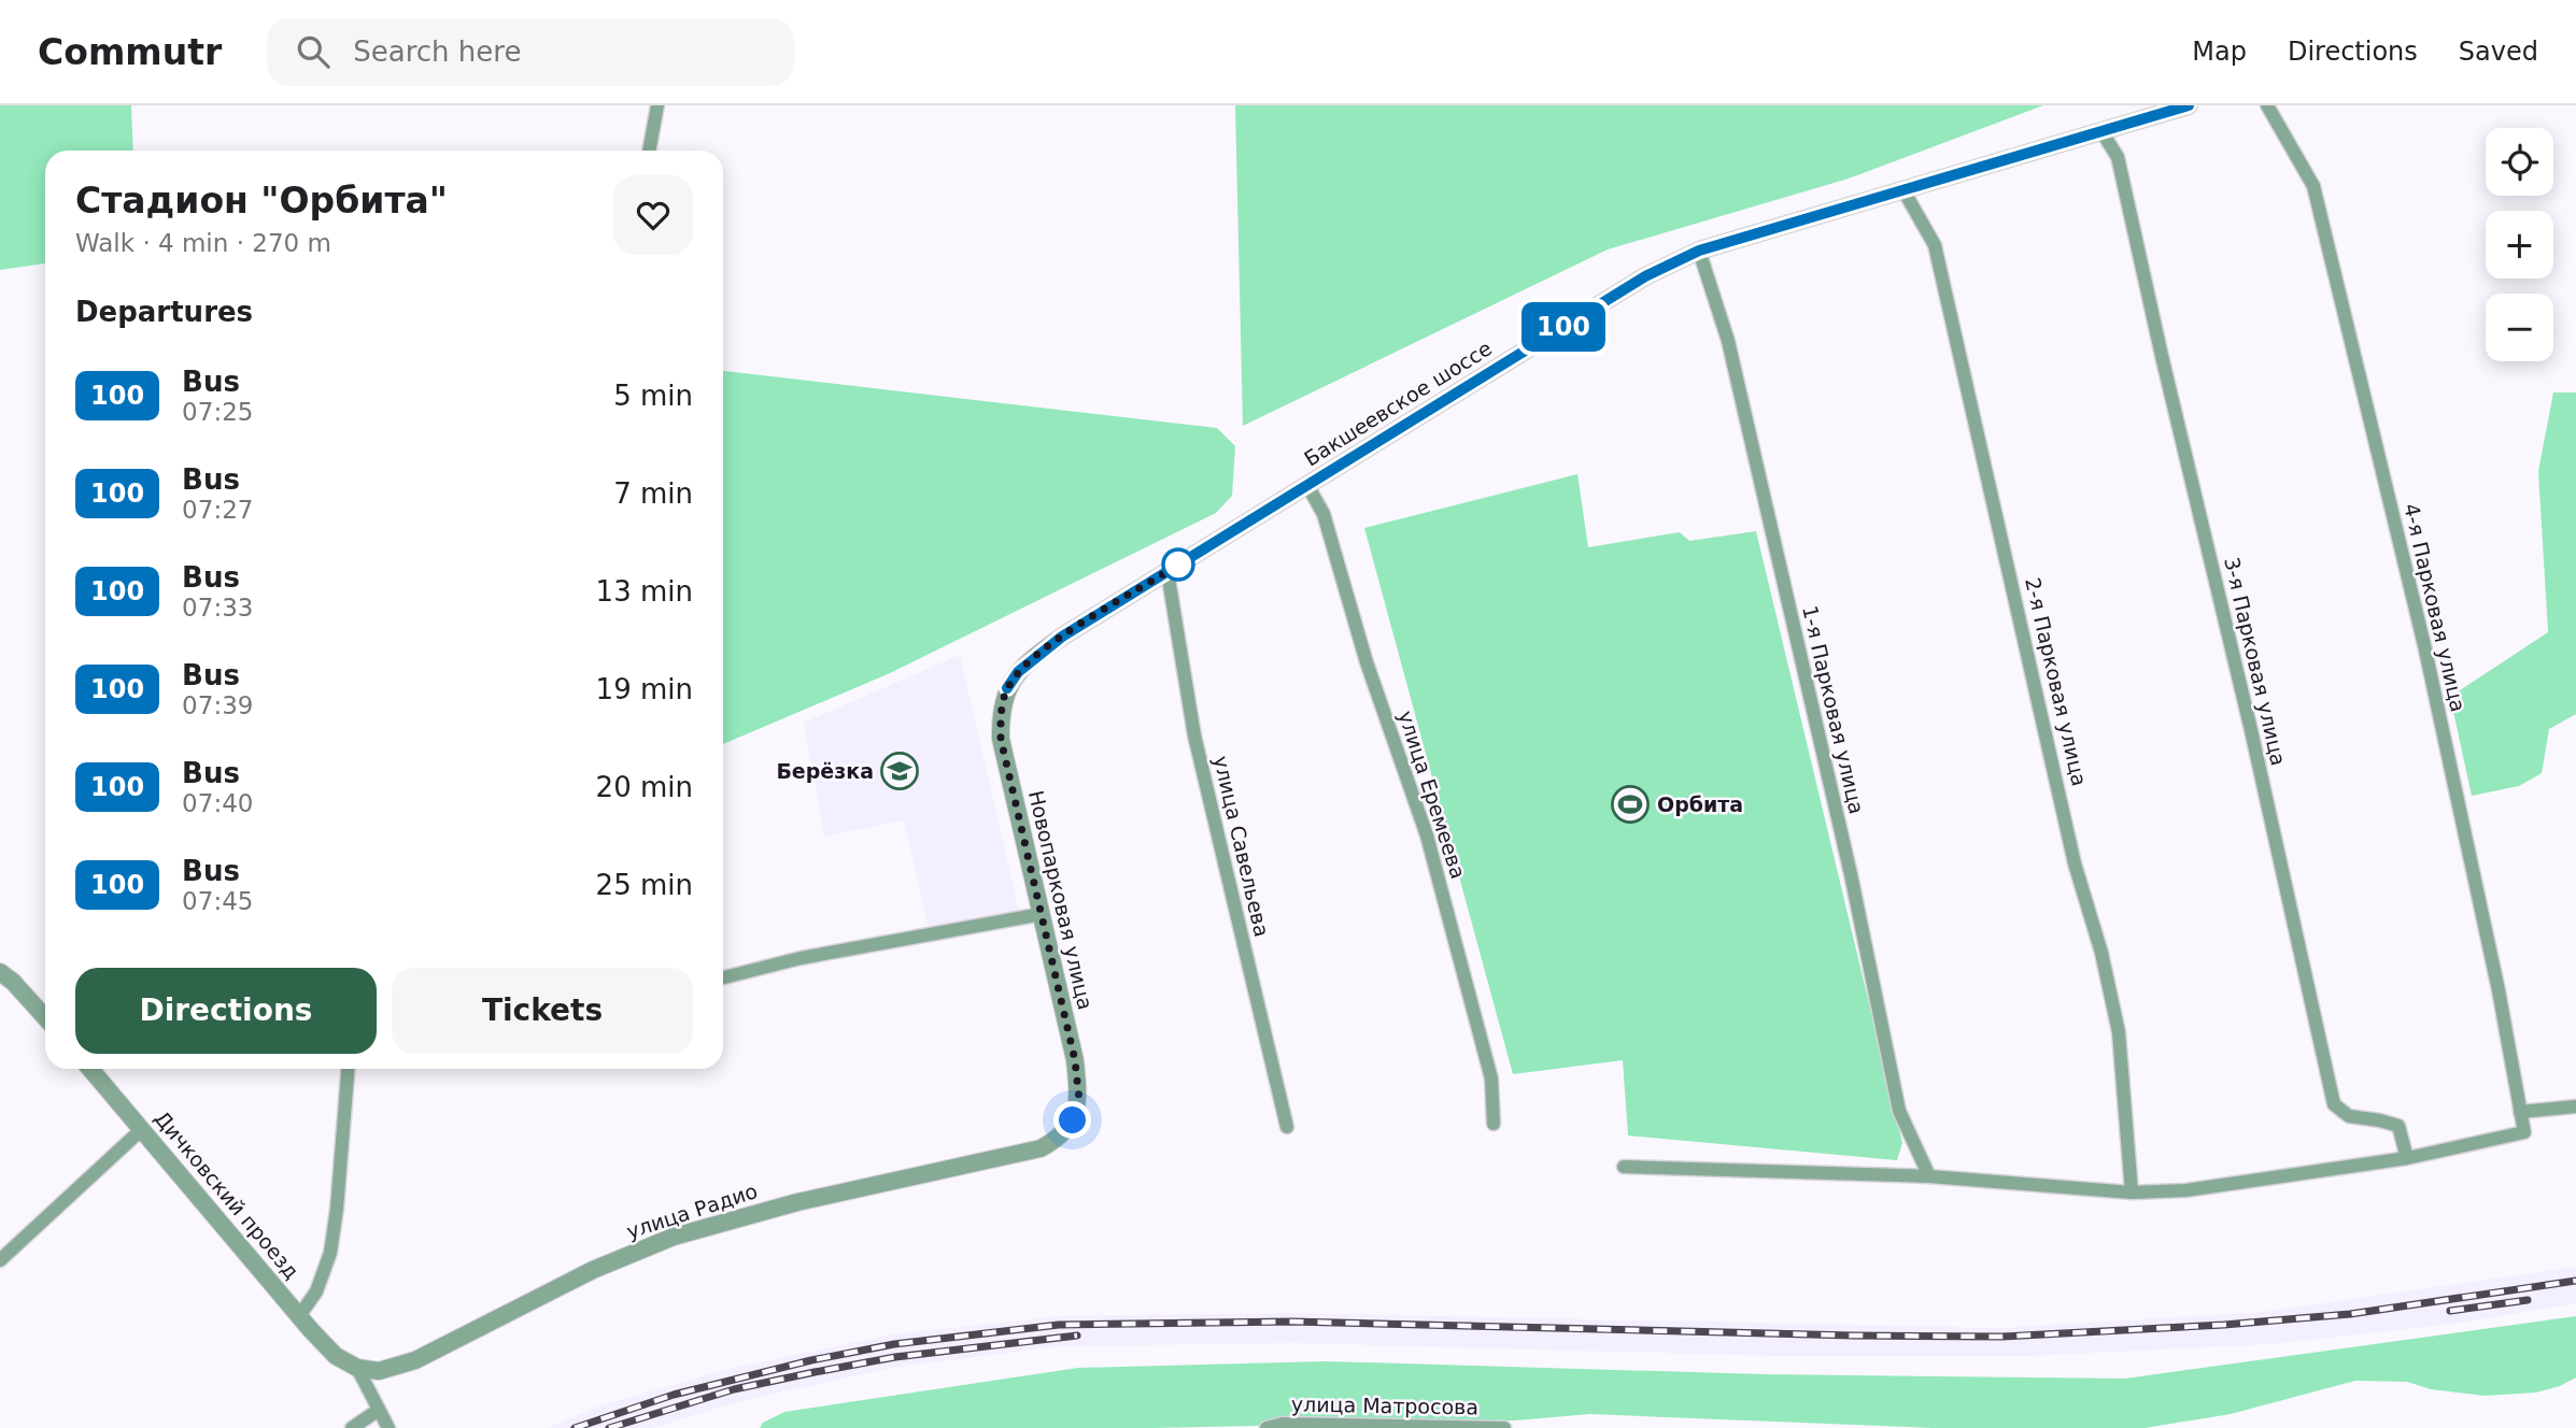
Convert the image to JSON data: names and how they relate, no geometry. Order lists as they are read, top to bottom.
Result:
{
  "streets": {
    "street": [
      "Бакшеевское шоссе",
      "4-я Парковая улица",
      "3-я Парковая улица",
      "2-я Парковая улица",
      "1-я Парковая улица",
      "улица Еремеева",
      "улица Савельева",
      "Новопарковая улица",
      "Дичковский проезд",
      "улица Радио",
      "улица Матросова"
    ]
  },
  "crossings": [
    ["Бакшеевское шоссе", "3-я Парковая улица"],
    ["Бакшеевское шоссе", "2-я Парковая улица"],
    ["Бакшеевское шоссе", "1-я Парковая улица"],
    ["Бакшеевское шоссе", "улица Еремеева"],
    ["Бакшеевское шоссе", "улица Савельева"],
    ["Бакшеевское шоссе", "Новопарковая улица"],
    ["4-я Парковая улица", "3-я Парковая улица"],
    ["Новопарковая улица", "улица Радио"],
    ["Дичковский проезд", "улица Радио"]
  ],
  "places": {
    "school or university": ["Берёзка"],
    "sports": ["Орбита"]
  },
  "lines": ["bus line 100"],
  "page": {
    "header": "Commutr",
    "search": "Search here",
    "nav": ["Map", "Directions", "Saved"],
    "on_map": "100",
    "map_buttons": ["+", "−"],
    "heading": [
      ["Стадион \"Орбита\"", "Walk · 4 min · 270 m"],
      "Departures"
    ],
    "list": [
      {
        "mark": "100",
        "name": "Bus",
        "note": "07:25",
        "value": "5 min"
      },
      {
        "mark": "100",
        "name": "Bus",
        "note": "07:27",
        "value": "7 min"
      },
      {
        "mark": "100",
        "name": "Bus",
        "note": "07:33",
        "value": "13 min"
      },
      {
        "mark": "100",
        "name": "Bus",
        "note": "07:39",
        "value": "19 min"
      },
      {
        "mark": "100",
        "name": "Bus",
        "note": "07:40",
        "value": "20 min"
      },
      {
        "mark": "100",
        "name": "Bus",
        "note": "07:45",
        "value": "25 min"
      }
    ],
    "buttons": ["Directions", "Tickets"]
  }
}
